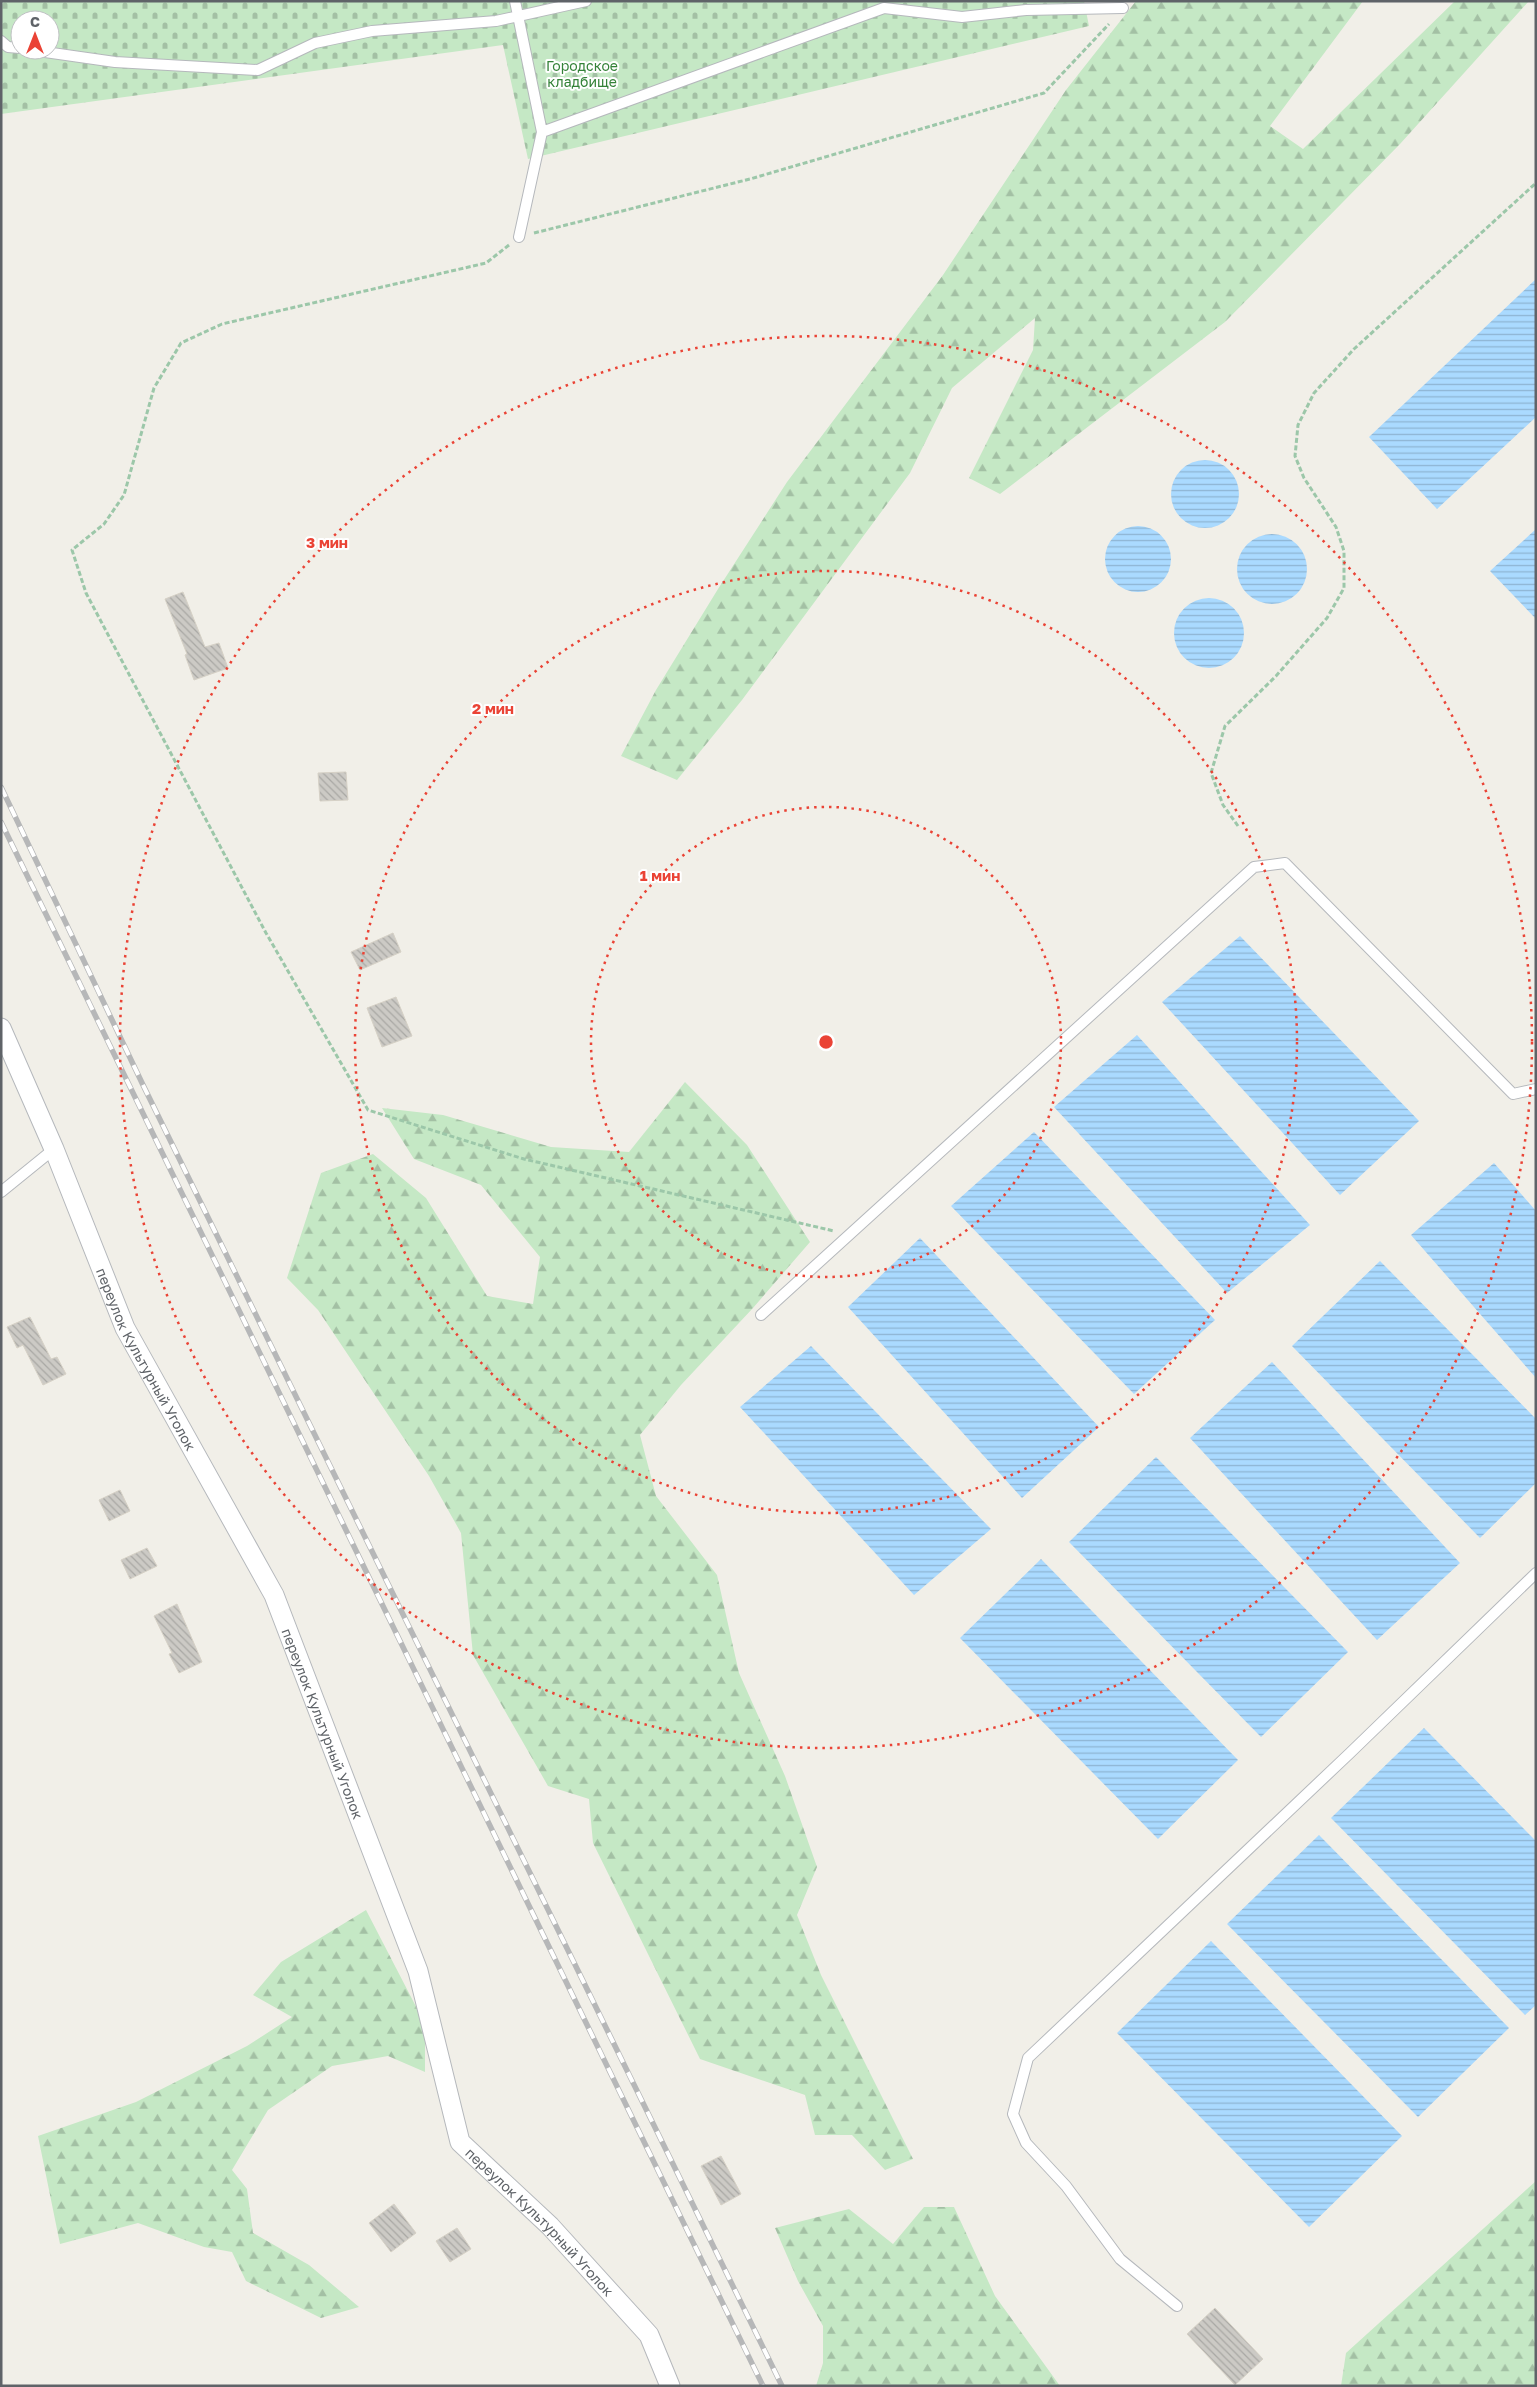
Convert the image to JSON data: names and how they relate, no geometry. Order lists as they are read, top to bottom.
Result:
{
  "streets": {
    "street": ["переулок Культурный Уголок"]
  },
  "parks": ["Городское кладбище"],
  "north": "top",
  "rings": ["3 мин", "2 мин", "1 мин"]
}
